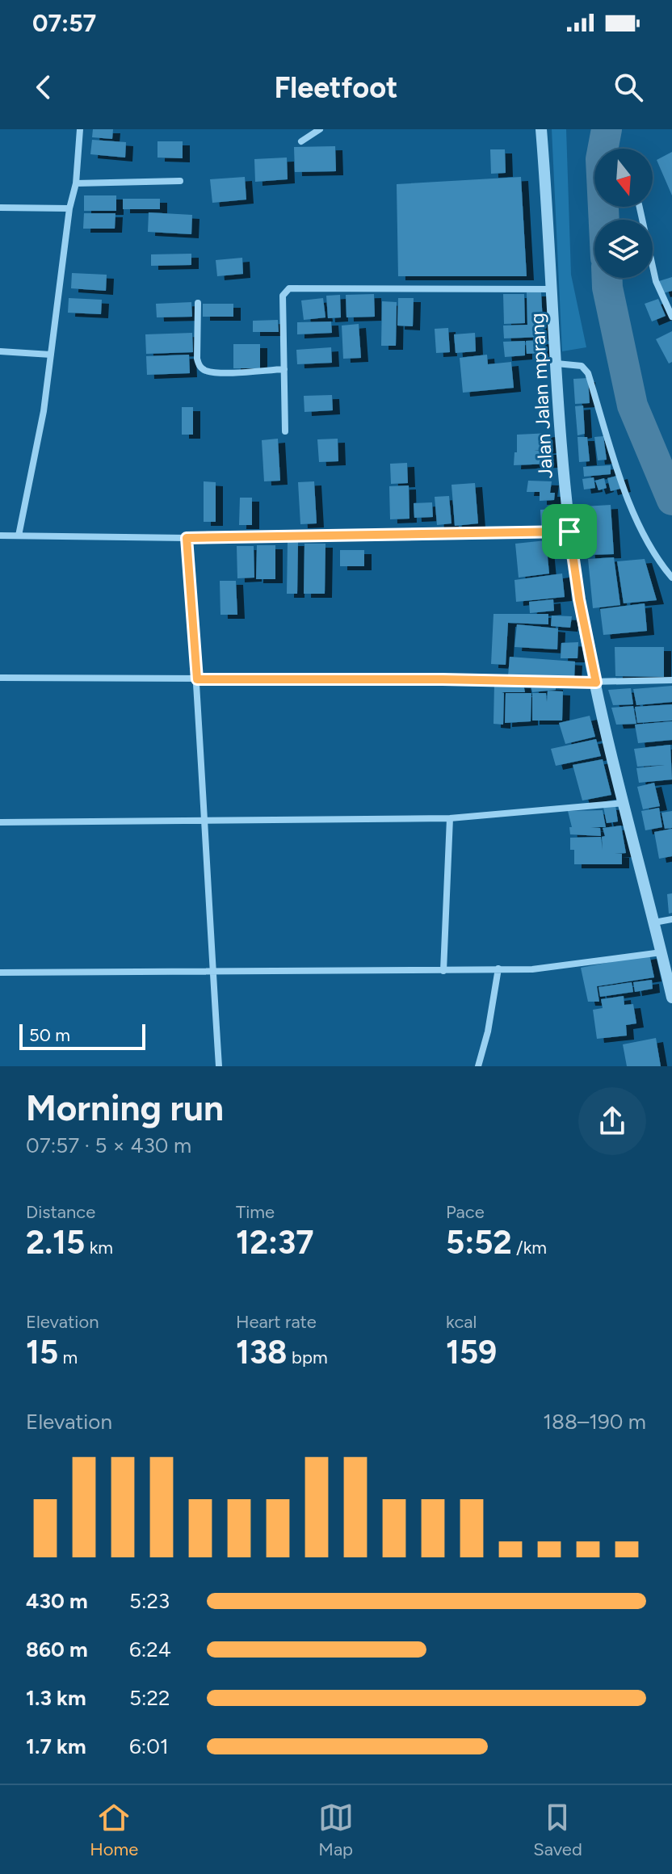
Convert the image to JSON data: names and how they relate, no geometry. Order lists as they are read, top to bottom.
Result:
{
  "streets": {
    "street": ["Jalan Jalan mprang"]
  },
  "scale_bar": "50 m",
  "north": "bottom",
  "page": {
    "status": "07:57",
    "header": "Fleetfoot",
    "scale": "50 m",
    "heading": ["Morning run", "07:57 · 5 × 430 m"],
    "stats": [
      ["Distance", "2.15 km"],
      ["Time", "12:37"],
      ["Pace", "5:52 /km"],
      ["Elevation", "15 m"],
      ["Heart rate", "138 bpm"],
      ["kcal", "159"]
    ],
    "chart": ["Elevation", "188–190 m"],
    "list": [
      {
        "name": "430 m",
        "note": "5:23"
      },
      {
        "name": "860 m",
        "note": "6:24"
      },
      {
        "name": "1.3 km",
        "note": "5:22"
      },
      {
        "name": "1.7 km",
        "note": "6:01"
      }
    ],
    "tabs": ["Home", "Map", "Saved"]
  }
}
